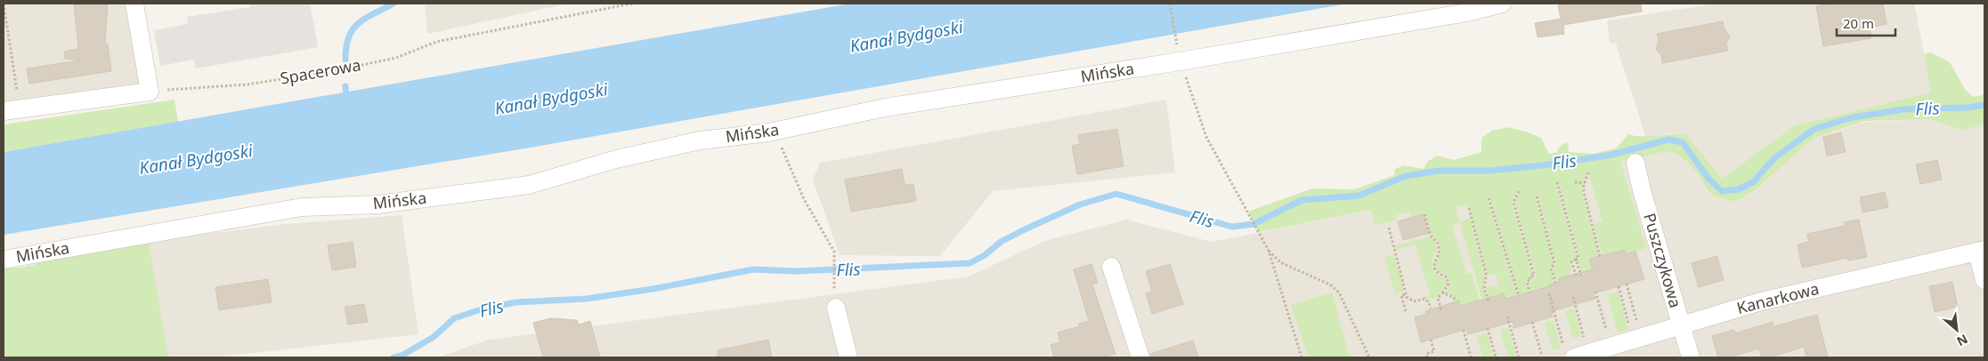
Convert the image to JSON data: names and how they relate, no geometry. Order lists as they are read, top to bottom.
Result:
{
  "streets": {
    "street": ["Mińska", "Puszczykowa", "Kanarkowa"],
    "path": ["Spacerowa"]
  },
  "crossings": [
    ["Puszczykowa", "Kanarkowa"]
  ],
  "water": ["Kanał Bydgoski", "Flis"],
  "scale_bar": "20 m",
  "north": "bottom right"
}
